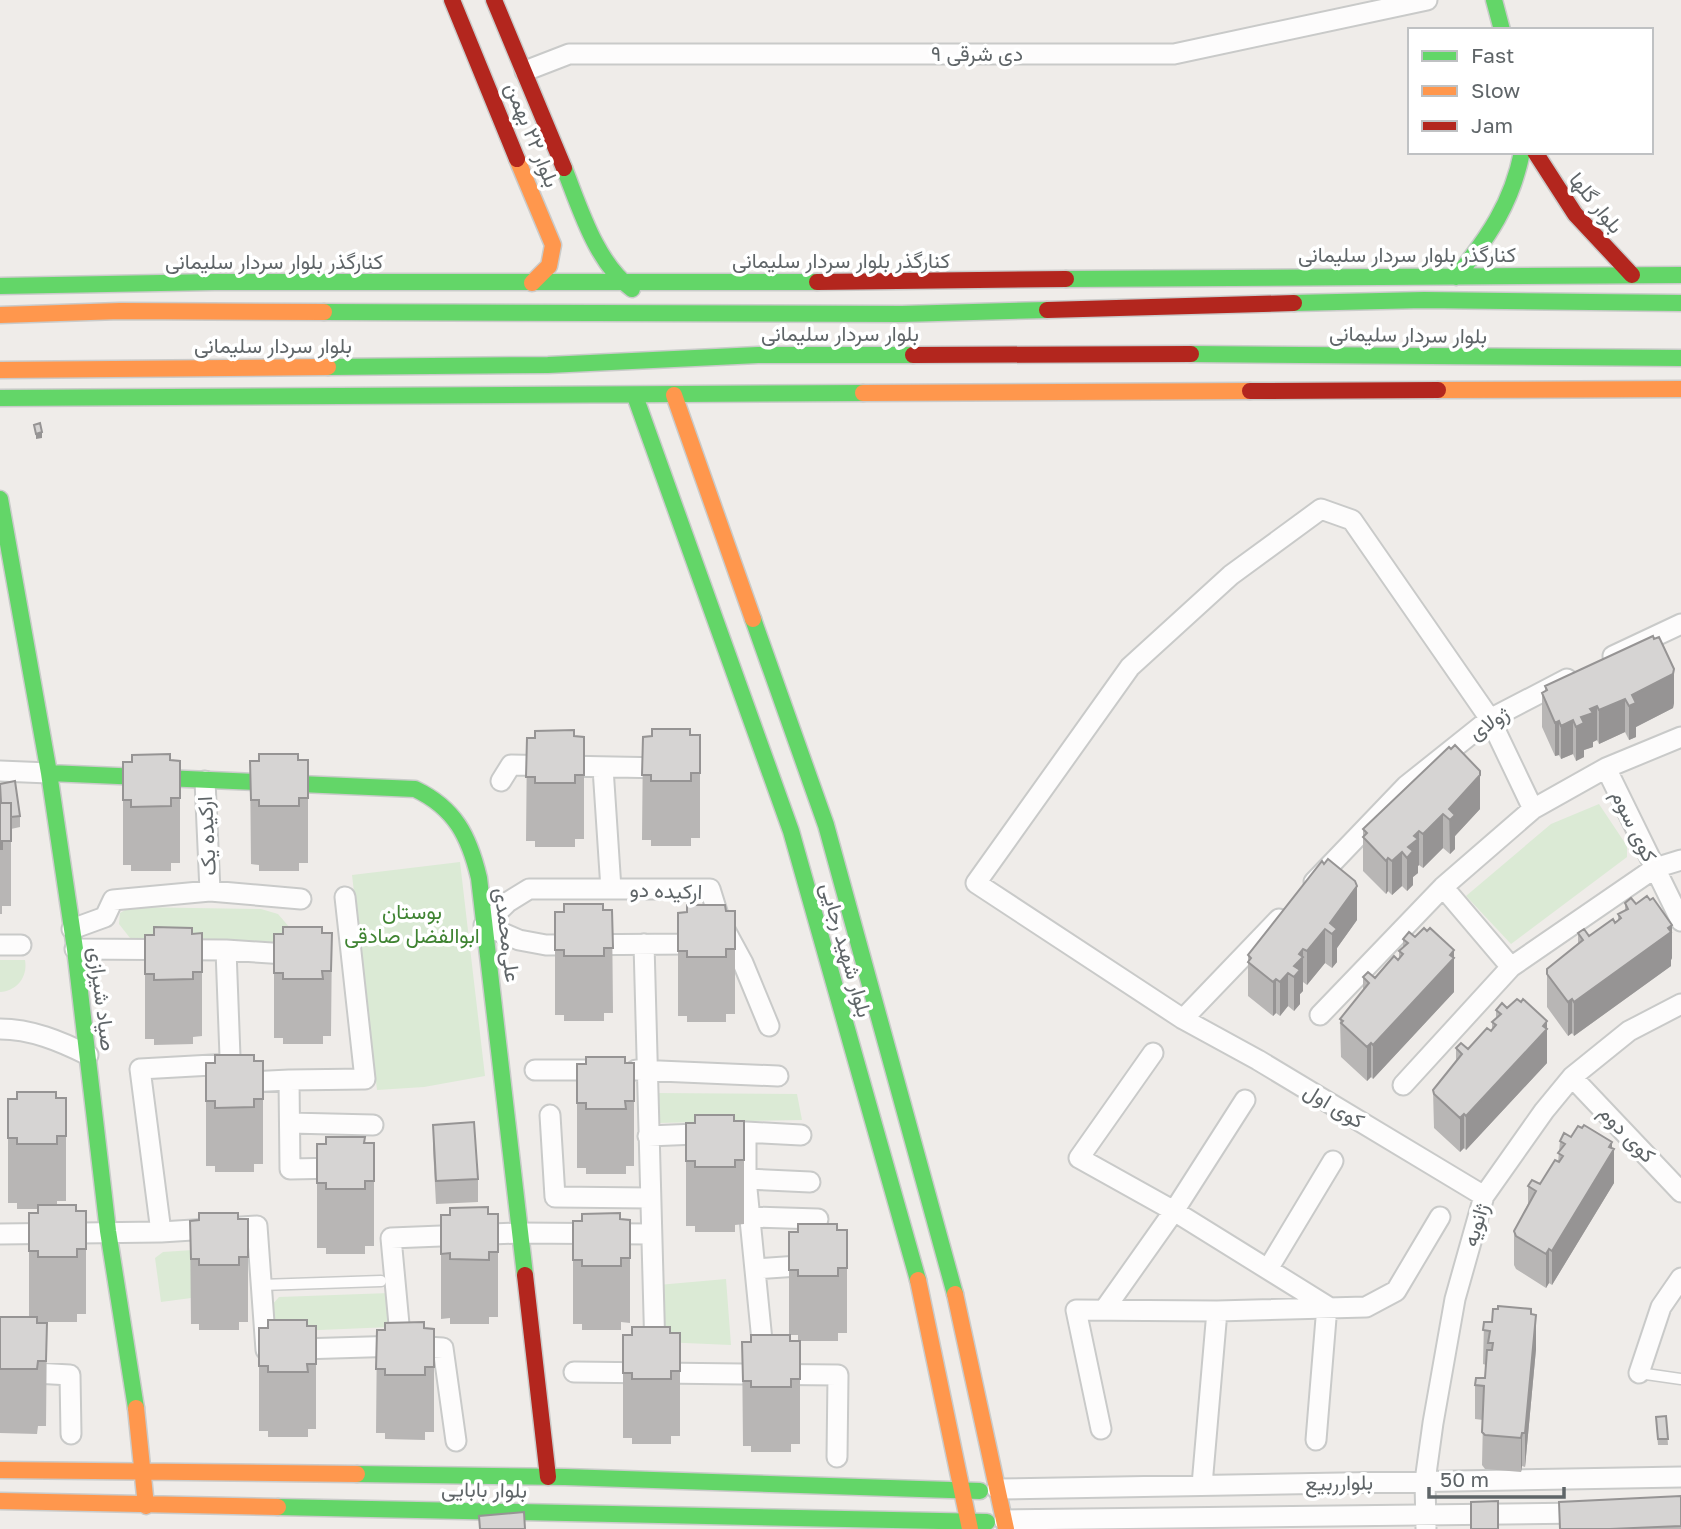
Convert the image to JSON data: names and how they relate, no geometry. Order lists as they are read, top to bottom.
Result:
{
  "streets": {
    "street": [
      "۹ دی شرقی",
      "بلوار ۲۲ بهمن",
      "بلوار گلها",
      "کنارگذر بلوار سردار سلیمانی",
      "بلوار سردار سلیمانی",
      "ژولای",
      "کوی سوم",
      "ارکیده یک",
      "ارکیده دو",
      "علی‌محمدی",
      "بلوار شهید رجایی",
      "صیاد شیرازی",
      "کوی اول",
      "کوی دوم",
      "ژانویه",
      "بلوارربیع",
      "بلوار بابایی"
    ]
  },
  "crossings": [
    ["۹ دی شرقی", "بلوار ۲۲ بهمن"],
    ["بلوار ۲۲ بهمن", "کنارگذر بلوار سردار سلیمانی"],
    ["بلوار گلها", "کنارگذر بلوار سردار سلیمانی"],
    ["ژولای", "کوی اول"],
    ["ارکیده یک", "علی‌محمدی"],
    ["ارکیده دو", "علی‌محمدی"],
    ["علی‌محمدی", "صیاد شیرازی"],
    ["علی‌محمدی", "بلوار بابایی"],
    ["بلوار شهید رجایی", "بلوارربیع"],
    ["بلوار شهید رجایی", "بلوار بابایی"],
    ["صیاد شیرازی", "بلوار بابایی"],
    ["کوی اول", "ژانویه"],
    ["کوی دوم", "ژانویه"],
    ["ژانویه", "بلوارربیع"],
    ["بلوارربیع", "بلوار بابایی"]
  ],
  "parks": ["بوستان ابوالفضل صادقی"],
  "legend": ["Fast", "Slow", "Jam"],
  "scale_bar": "50 m"
}
